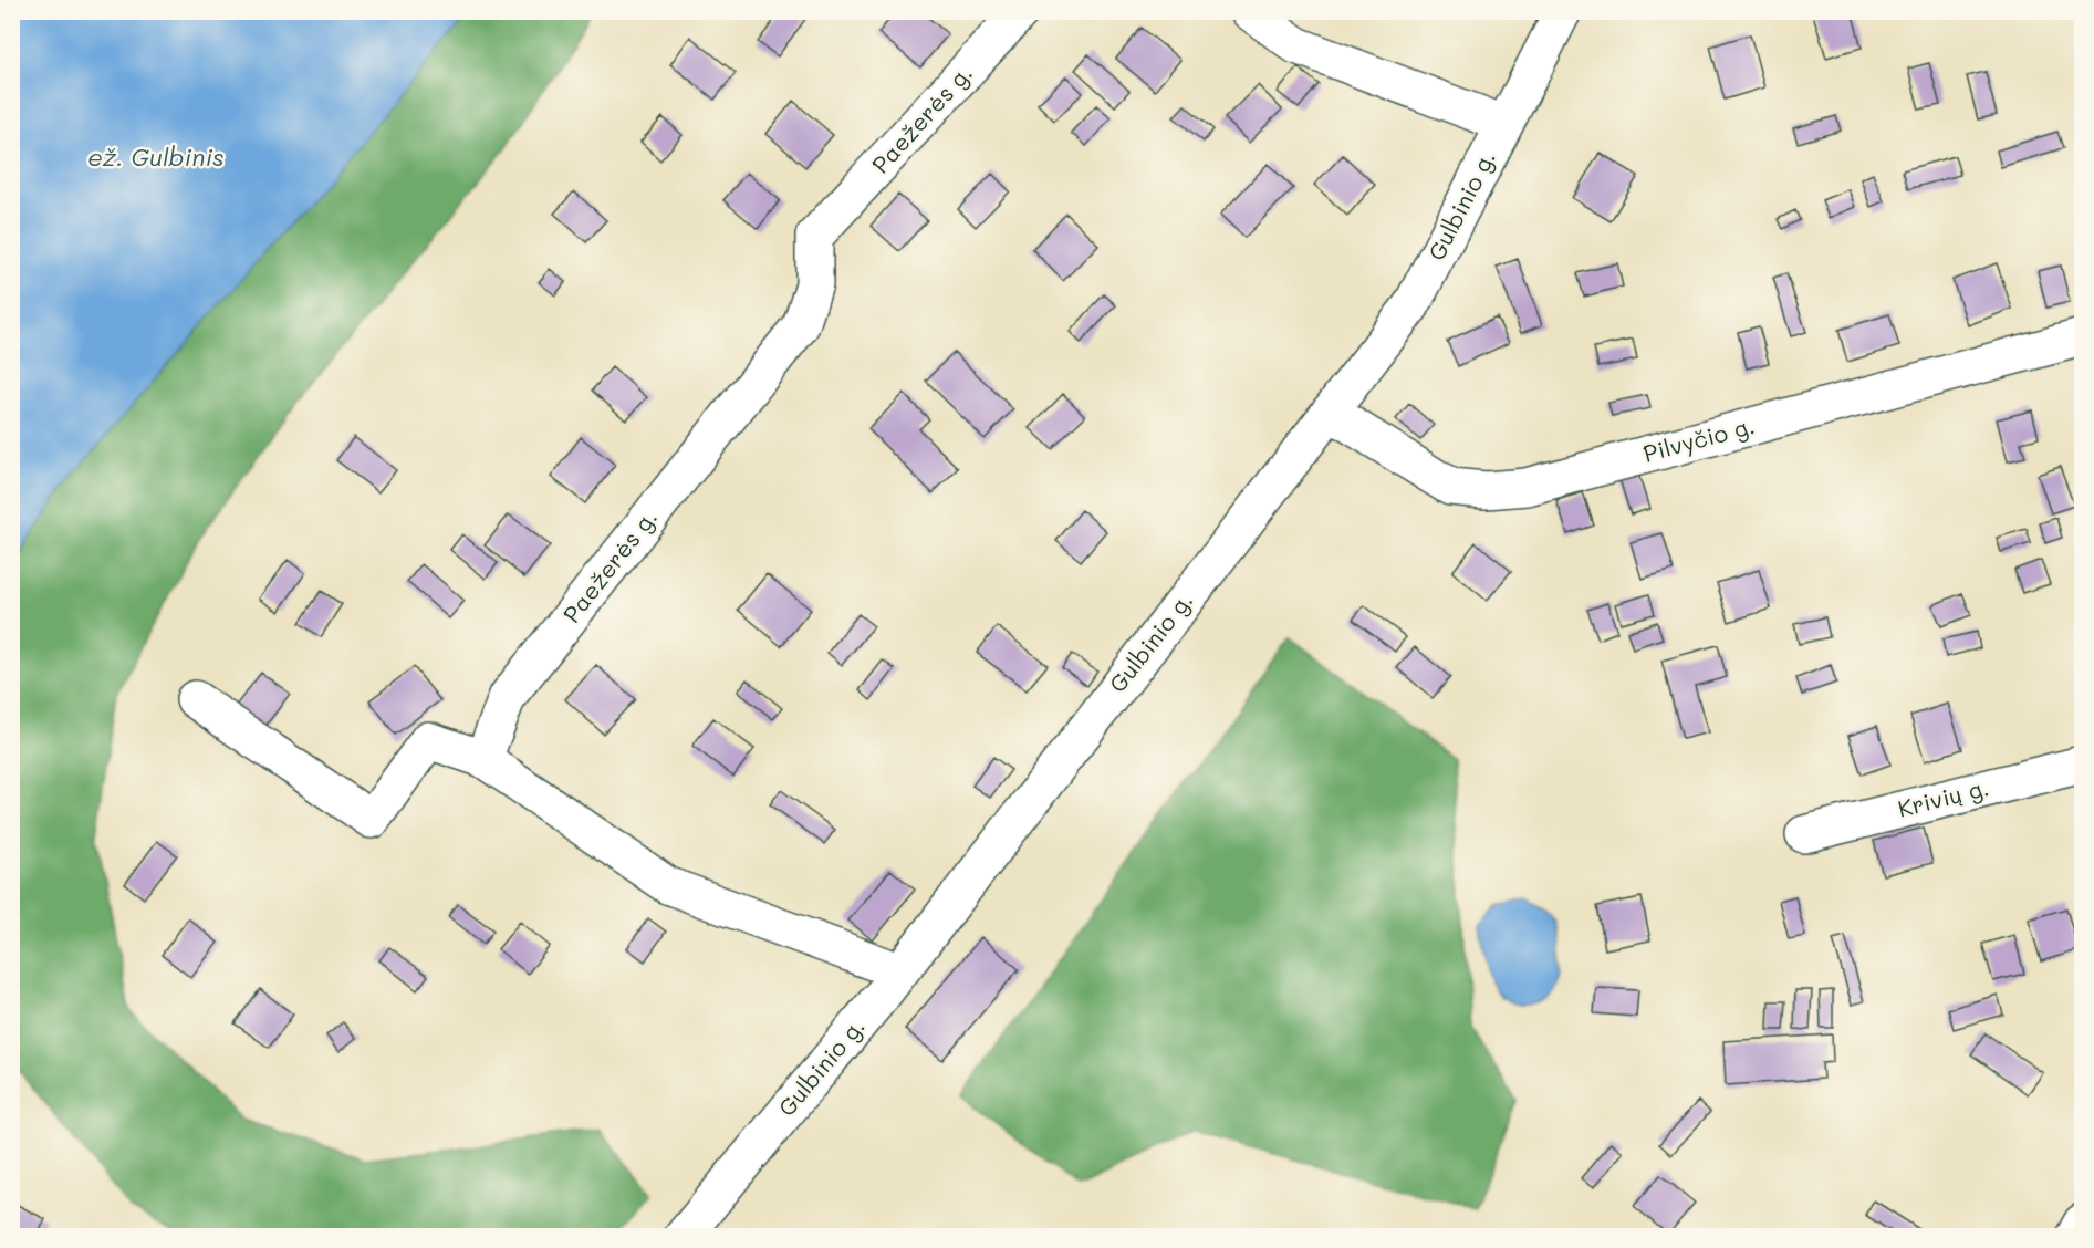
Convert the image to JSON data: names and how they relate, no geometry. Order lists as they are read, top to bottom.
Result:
{
  "streets": {
    "street": [
      "Paežerės g.",
      "Gulbinio g.",
      "Pilvyčio g.",
      "Krivių g."
    ]
  },
  "crossings": [
    ["Gulbinio g.", "Pilvyčio g."]
  ],
  "water": ["ež. Gulbinis"]
}
